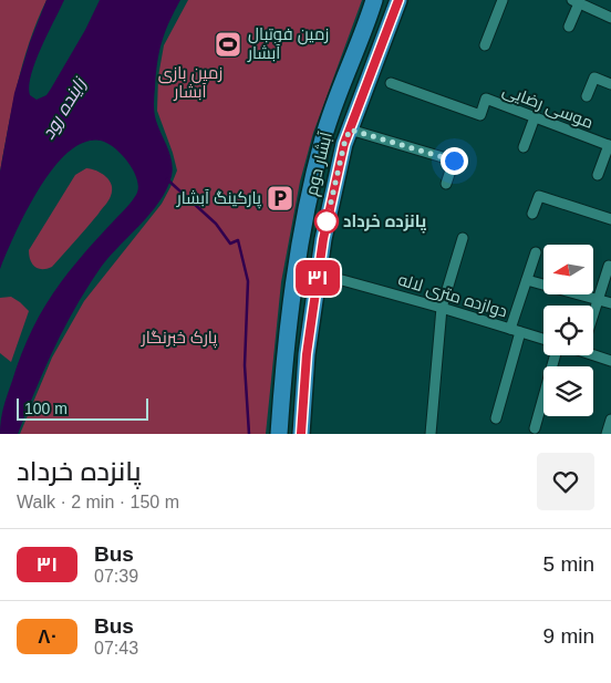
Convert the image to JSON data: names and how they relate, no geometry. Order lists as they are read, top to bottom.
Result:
{
  "streets": {
    "main road": ["آبشار دوم"],
    "street": ["موسی رضایی", "دوازده متری لاله"]
  },
  "water": ["زاینده رود"],
  "parks": ["زمین بازی آبشار", "پارک خبرنگار"],
  "places": {
    "sports": ["زمین فوتبال آبشار"],
    "parking": ["پارکینگ آبشار"],
    "other": ["پانزده خرداد"]
  },
  "lines": ["bus line ۳۱"],
  "scale_bar": "100 m",
  "north": "left",
  "page": {
    "on_map": "۳۱",
    "scale": "100 m",
    "heading": ["پانزده خرداد", "Walk · 2 min · 150 m"],
    "list": [
      {
        "mark": "۳۱",
        "name": "Bus",
        "note": "07:39",
        "value": "5 min"
      },
      {
        "mark": "۸۰",
        "name": "Bus",
        "note": "07:43",
        "value": "9 min"
      }
    ]
  }
}
